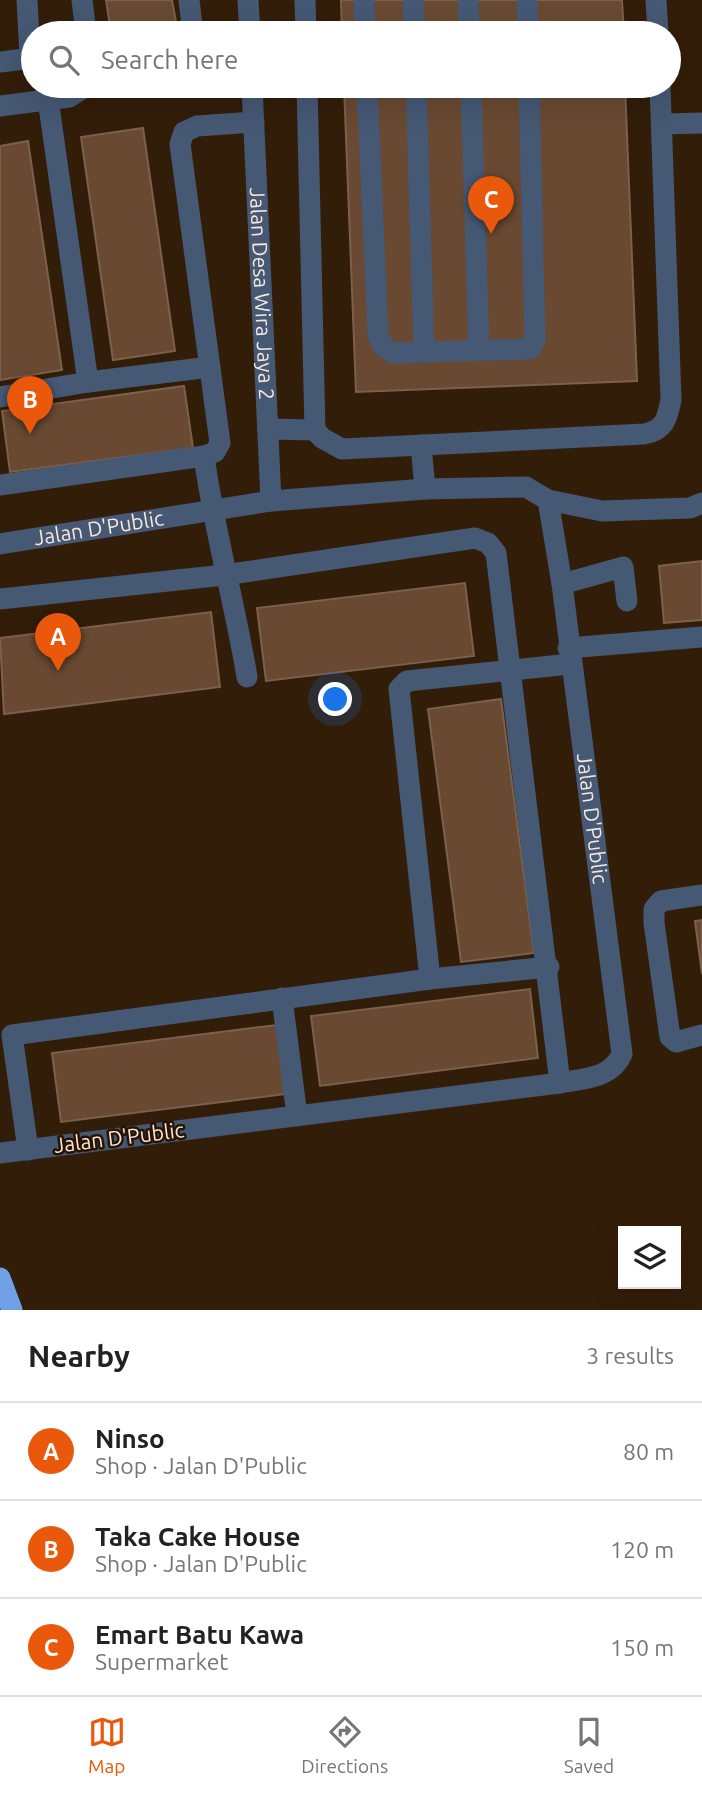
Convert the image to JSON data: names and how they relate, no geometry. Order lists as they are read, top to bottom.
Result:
{
  "streets": {
    "street": ["Jalan Desa Wira Jaya 2", "Jalan D'Public"]
  },
  "crossings": [
    ["Jalan Desa Wira Jaya 2", "Jalan D'Public"]
  ],
  "page": {
    "search": "Search here",
    "pins": ["C", "B", "A"],
    "heading": ["Nearby", "3 results"],
    "list": [
      {
        "mark": "A",
        "name": "Ninso",
        "note": "Shop · Jalan D'Public",
        "value": "80 m"
      },
      {
        "mark": "B",
        "name": "Taka Cake House",
        "note": "Shop · Jalan D'Public",
        "value": "120 m"
      },
      {
        "mark": "C",
        "name": "Emart Batu Kawa",
        "note": "Supermarket",
        "value": "150 m"
      }
    ],
    "nav": ["Map", "Directions", "Saved"]
  }
}
